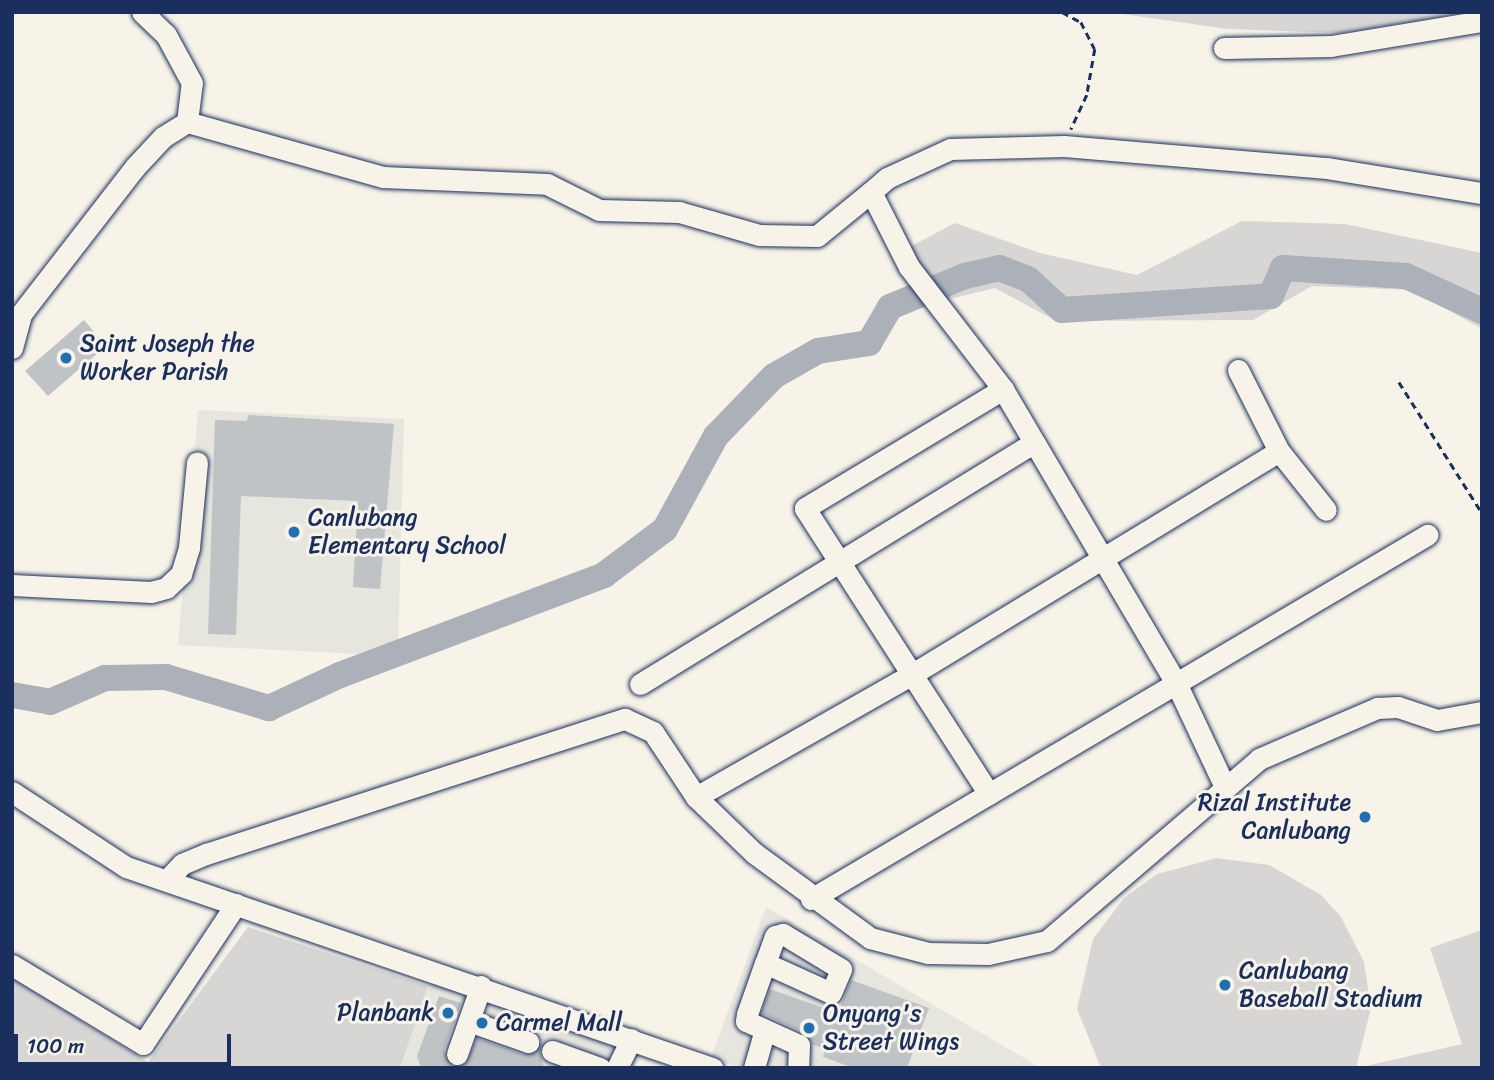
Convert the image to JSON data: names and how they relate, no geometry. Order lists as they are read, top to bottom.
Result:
{
  "places": [
    "Saint Joseph the Worker Parish",
    "Canlubang Elementary School",
    "Rizal Institute Canlubang",
    "Canlubang Baseball Stadium",
    "Planbank",
    "Carmel Mall",
    "Onyang's Street Wings"
  ],
  "scale_bar": "100 m"
}
